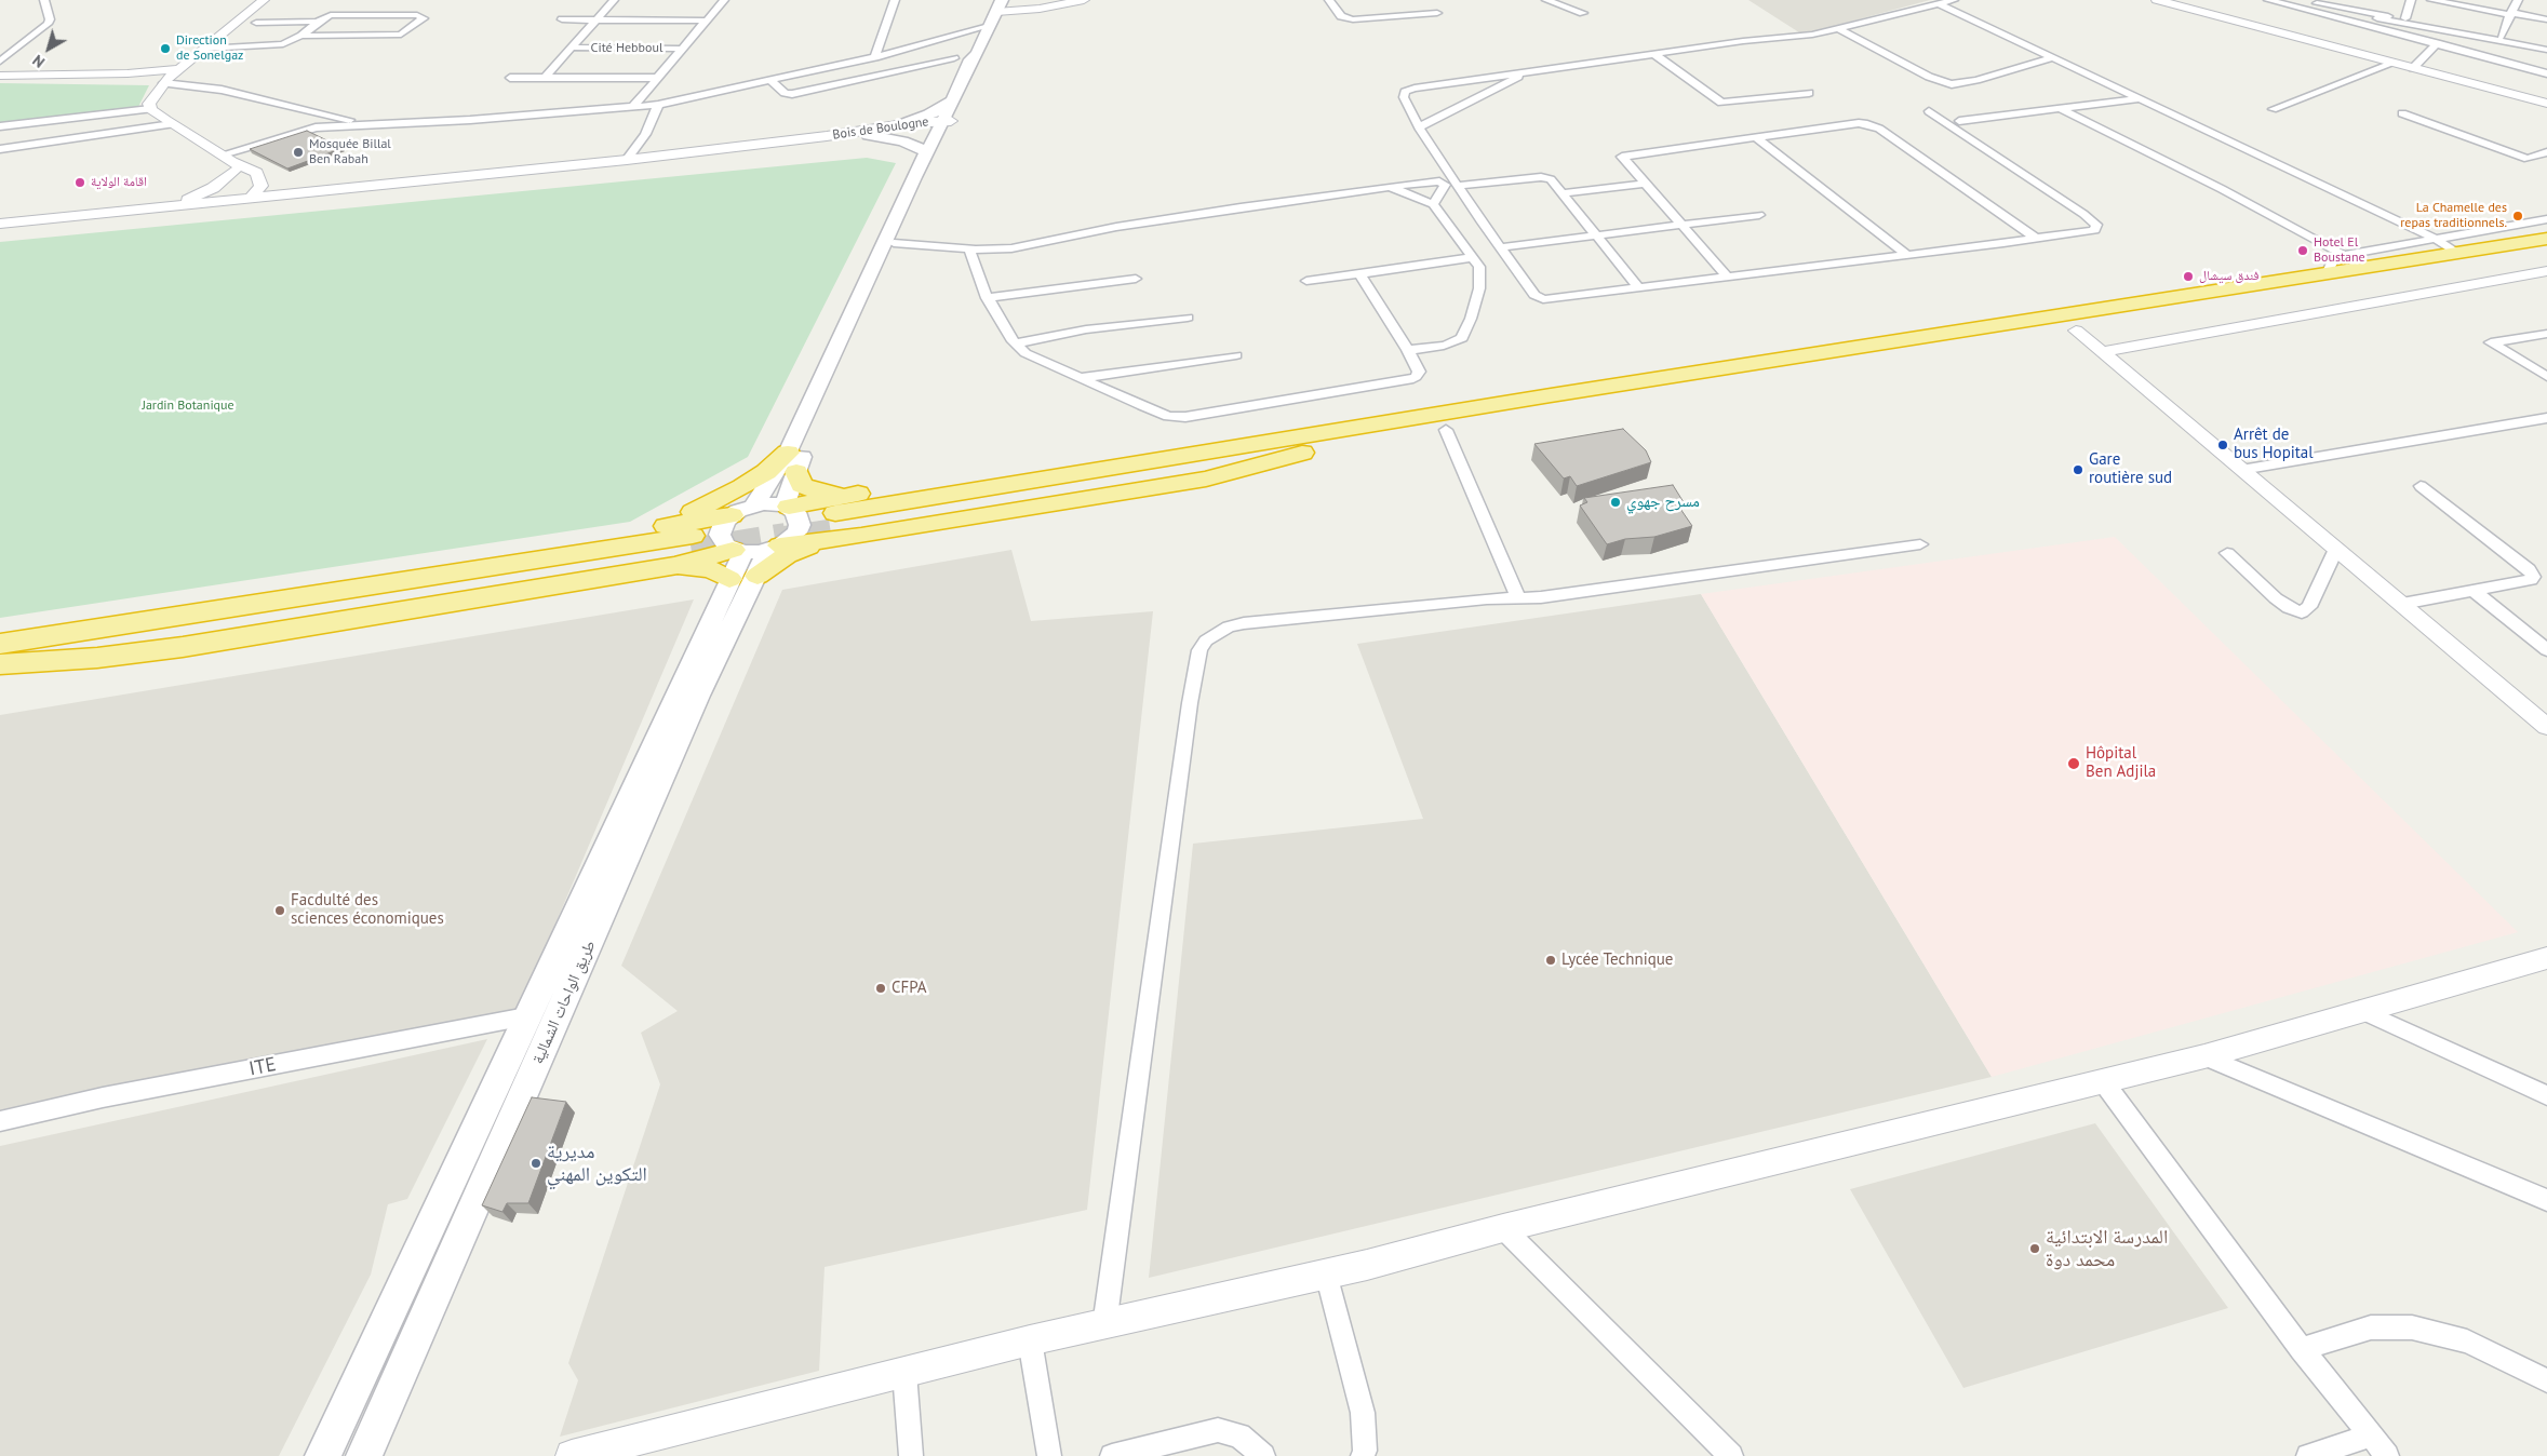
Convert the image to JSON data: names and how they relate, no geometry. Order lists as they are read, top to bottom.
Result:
{
  "streets": {
    "main road": ["طريق الواحات الشمالية"],
    "street": ["Cité Hebboul", "Bois de Boulogne", "ITE"]
  },
  "crossings": [
    ["طريق الواحات الشمالية", "ITE"]
  ],
  "parks": ["Jardin Botanique"],
  "places": [
    "Direction de Sonelgaz",
    "Mosquée Billal Ben Rabah",
    "اقامة الولاية",
    "La Chamelle des repas traditionnels.",
    "Hotel El Boustane",
    "فندق سيشال",
    "Arrêt de bus Hopital",
    "Gare routière sud",
    "مسرح جهوي",
    "Hôpital Ben Adjila",
    "Facdulté des sciences économiques",
    "Lycée Technique",
    "CFPA",
    "مديرية التكوين المهني",
    "المدرسة الابتدائية محمد دوة"
  ],
  "north": "bottom left"
}
